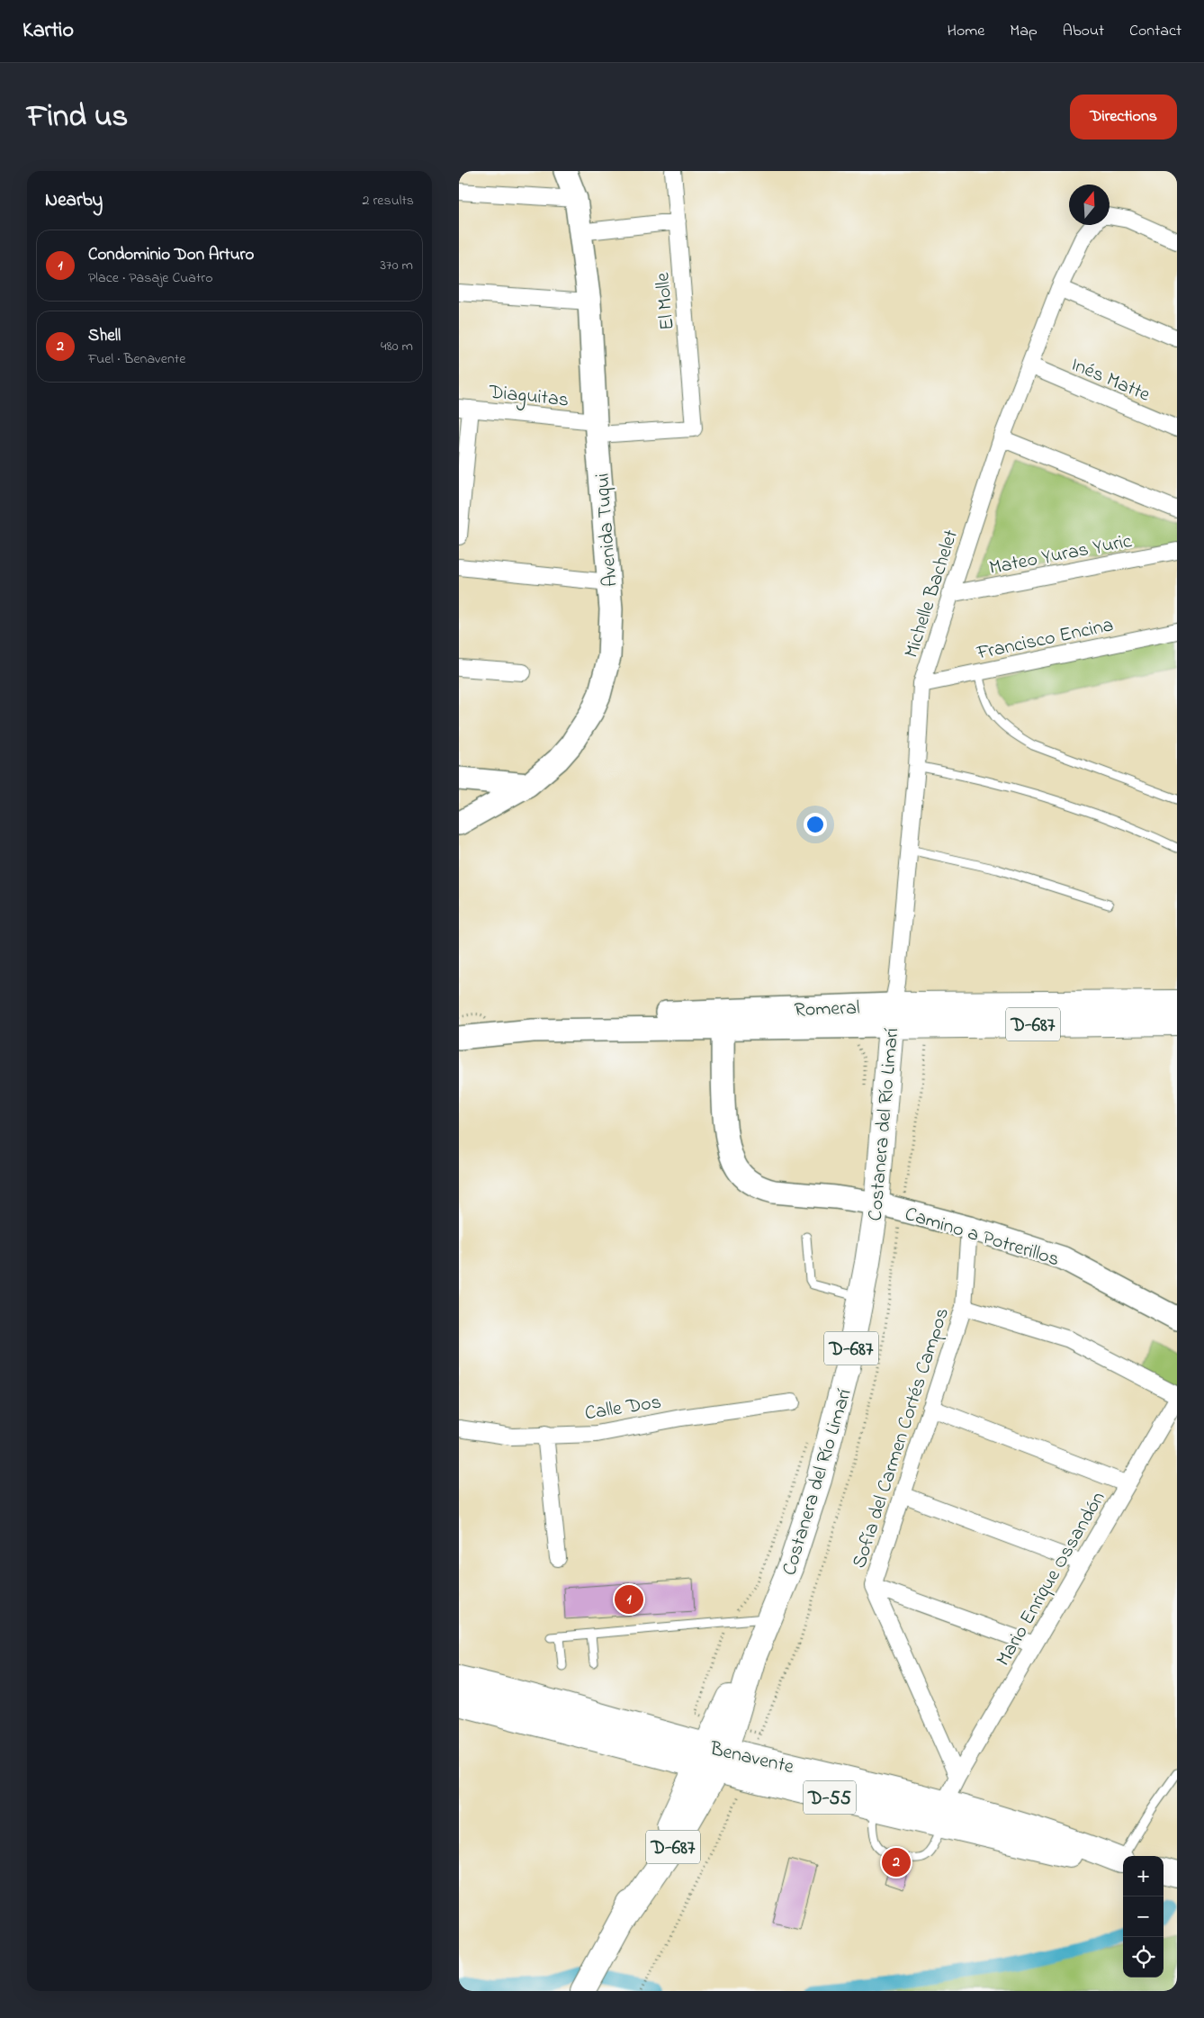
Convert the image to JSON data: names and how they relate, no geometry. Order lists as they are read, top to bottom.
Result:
{
  "streets": {
    "main road": [
      "Romeral",
      "D-687",
      "Costanera del Río Limarí",
      "Benavente",
      "D-55"
    ],
    "street": [
      "El Molle",
      "Inés Matte",
      "Diaguitas",
      "Avenida Tuqui",
      "Mateo Yuras Yuric",
      "Michelle Bachelet",
      "Francisco Encina",
      "Camino a Potrerillos",
      "Calle Dos",
      "Sofía del Carmen Cortés Campos",
      "Mario Enrique Ossandón"
    ]
  },
  "crossings": [
    ["El Molle", "Diaguitas"],
    ["Inés Matte", "Michelle Bachelet"],
    ["Diaguitas", "Avenida Tuqui"],
    ["Mateo Yuras Yuric", "Michelle Bachelet"],
    ["Michelle Bachelet", "Francisco Encina"],
    ["Michelle Bachelet", "Romeral"],
    ["Michelle Bachelet", "Costanera del Río Limarí"],
    ["Romeral", "Costanera del Río Limarí"],
    ["Romeral", "Camino a Potrerillos"],
    ["Costanera del Río Limarí", "Camino a Potrerillos"],
    ["Costanera del Río Limarí", "Benavente"],
    ["Camino a Potrerillos", "Sofía del Carmen Cortés Campos"],
    ["Sofía del Carmen Cortés Campos", "Mario Enrique Ossandón"],
    ["Mario Enrique Ossandón", "Benavente"]
  ],
  "north": "top",
  "page": {
    "header": "Kartio",
    "nav": [
      "Home",
      "Map",
      "About",
      "Contact"
    ],
    "title": "Find us",
    "buttons": "Directions",
    "heading": ["Nearby", "2 results"],
    "list": [
      {
        "mark": "1",
        "name": "Condominio Don Arturo",
        "note": "Place · Pasaje Cuatro",
        "value": "370 m"
      },
      {
        "mark": "2",
        "name": "Shell",
        "note": "Fuel · Benavente",
        "value": "480 m"
      }
    ],
    "pins": ["1", "2"],
    "map_buttons": ["+", "−"]
  }
}
